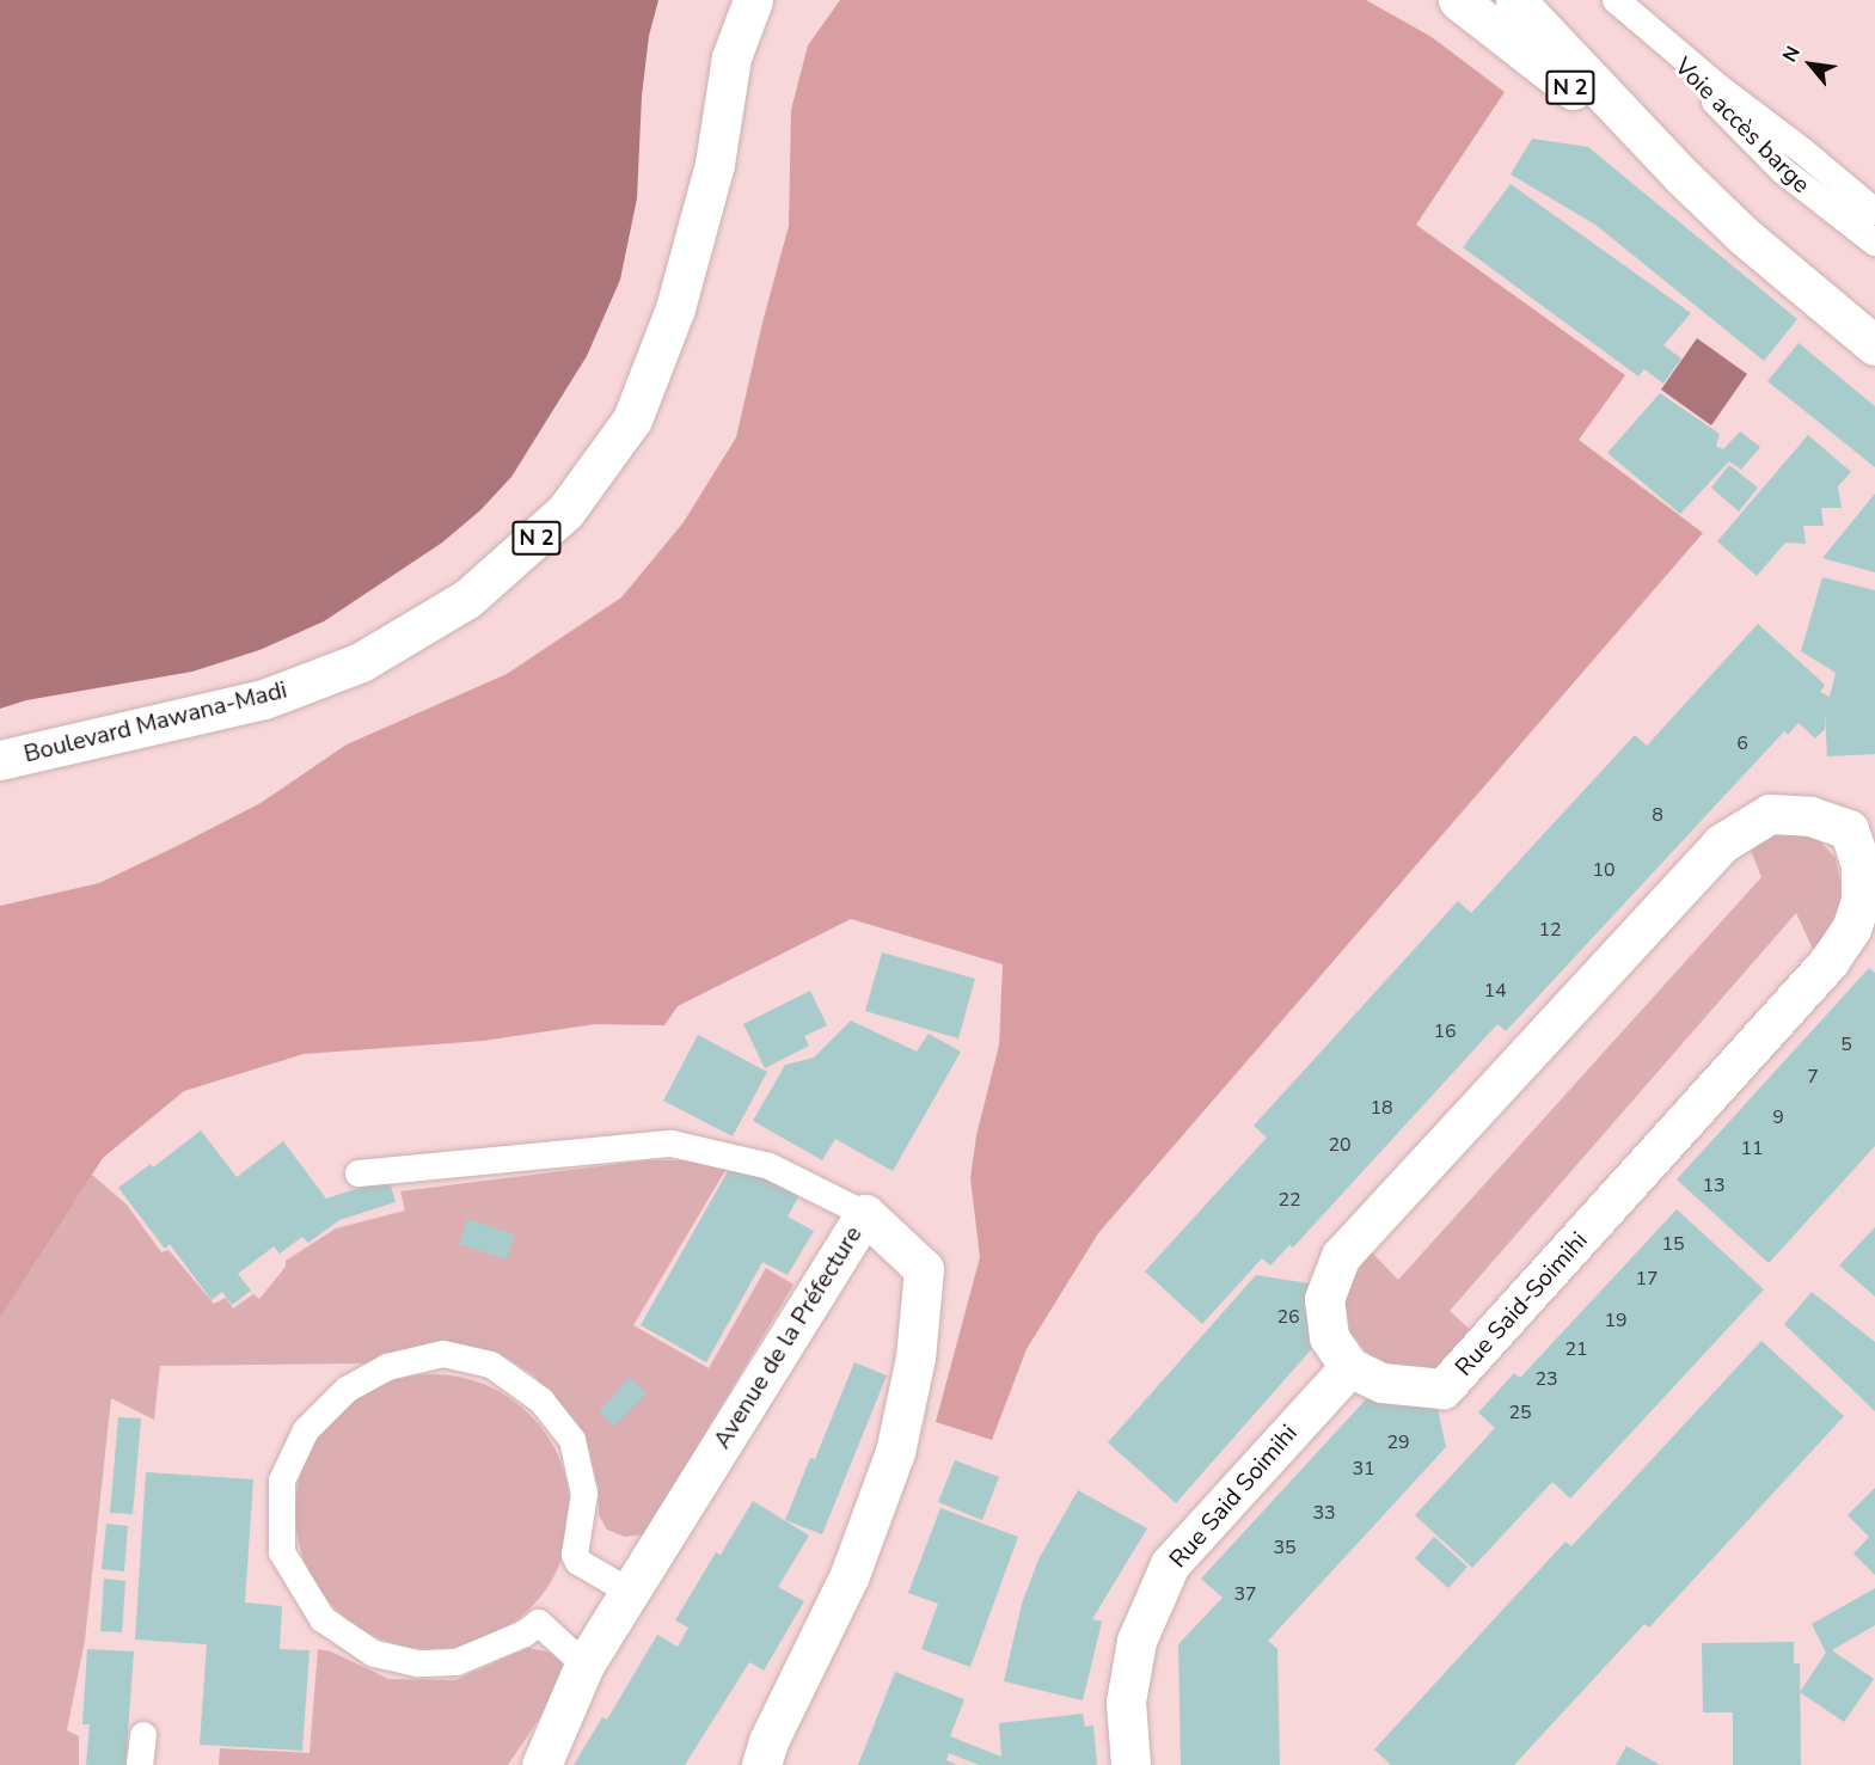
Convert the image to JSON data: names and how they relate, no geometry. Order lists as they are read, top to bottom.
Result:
{
  "streets": {
    "street": [
      "N 2",
      "Boulevard Mawana-Madi",
      "Rue Said-Soimihi",
      "Avenue de la Préfecture",
      "Rue Said Soimihi"
    ],
    "lane": ["Voie accès barge"]
  },
  "crossings": [
    ["Rue Said-Soimihi", "Rue Said Soimihi"]
  ],
  "house_numbers": [
    "6",
    "8",
    "10",
    "12",
    "14",
    "16",
    "5",
    "7",
    "18",
    "9",
    "20",
    "11",
    "13",
    "22",
    "15",
    "17",
    "26",
    "19",
    "21",
    "23",
    "25",
    "29",
    "31",
    "33",
    "35",
    "37"
  ],
  "north": "top left"
}
